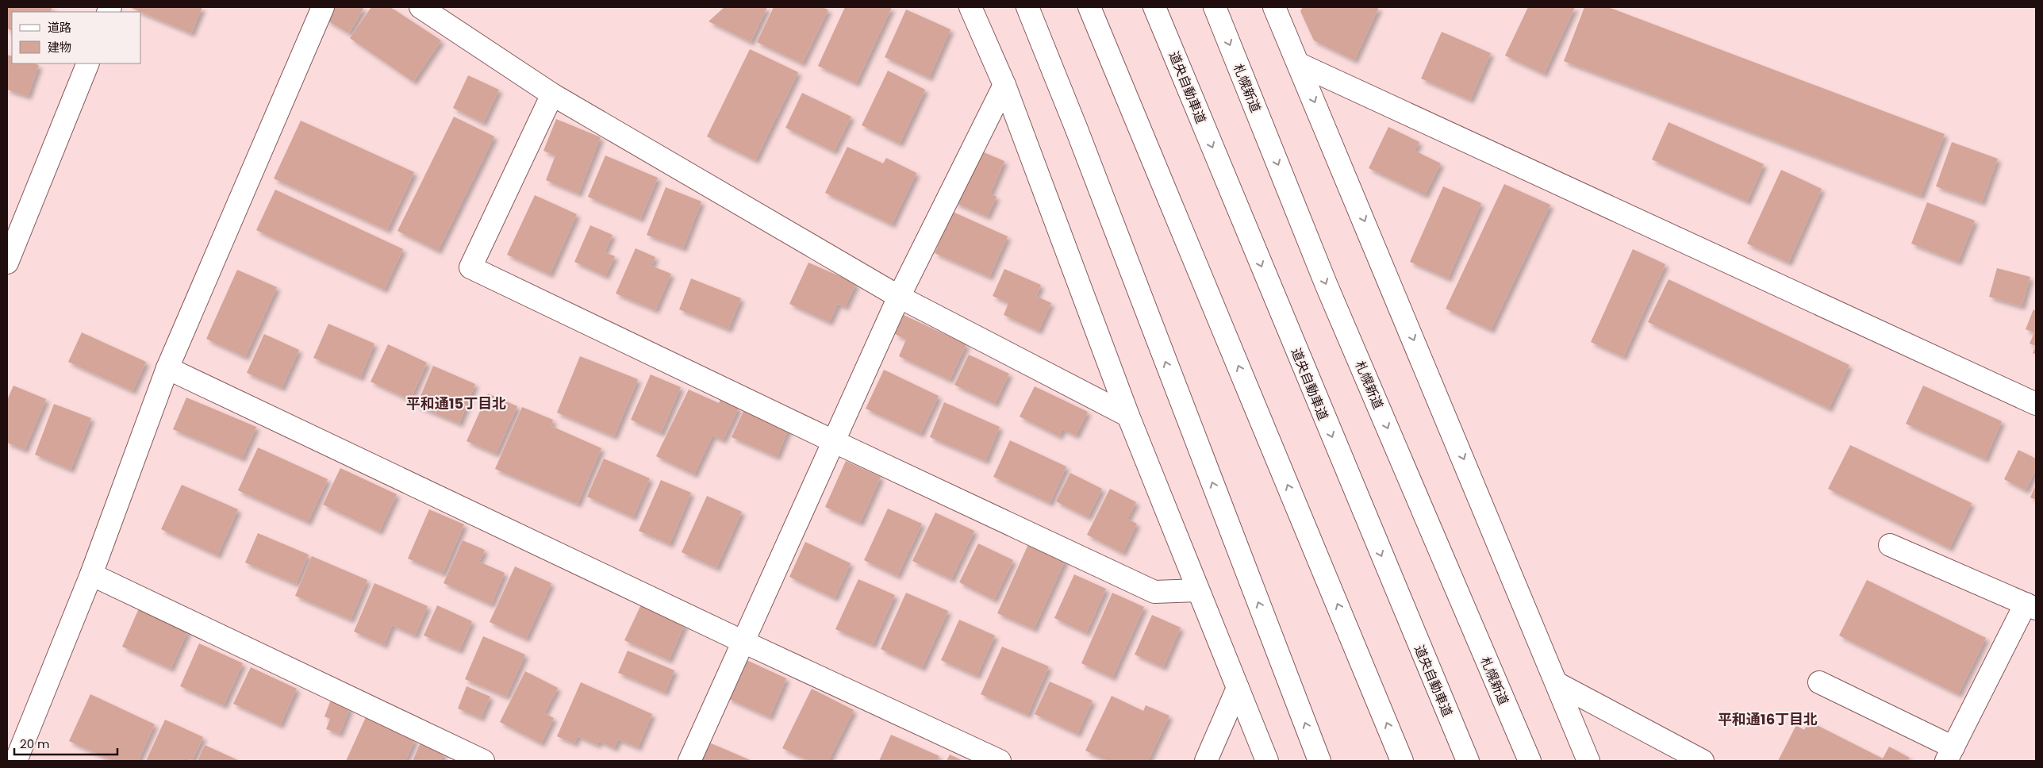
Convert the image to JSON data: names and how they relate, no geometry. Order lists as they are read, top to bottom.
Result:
{
  "streets": {
    "main road": ["道央自動車道", "札幌新道"]
  },
  "districts": ["平和通15丁目北", "平和通16丁目北"],
  "legend": ["道路", "建物"],
  "scale_bar": "20 m"
}
